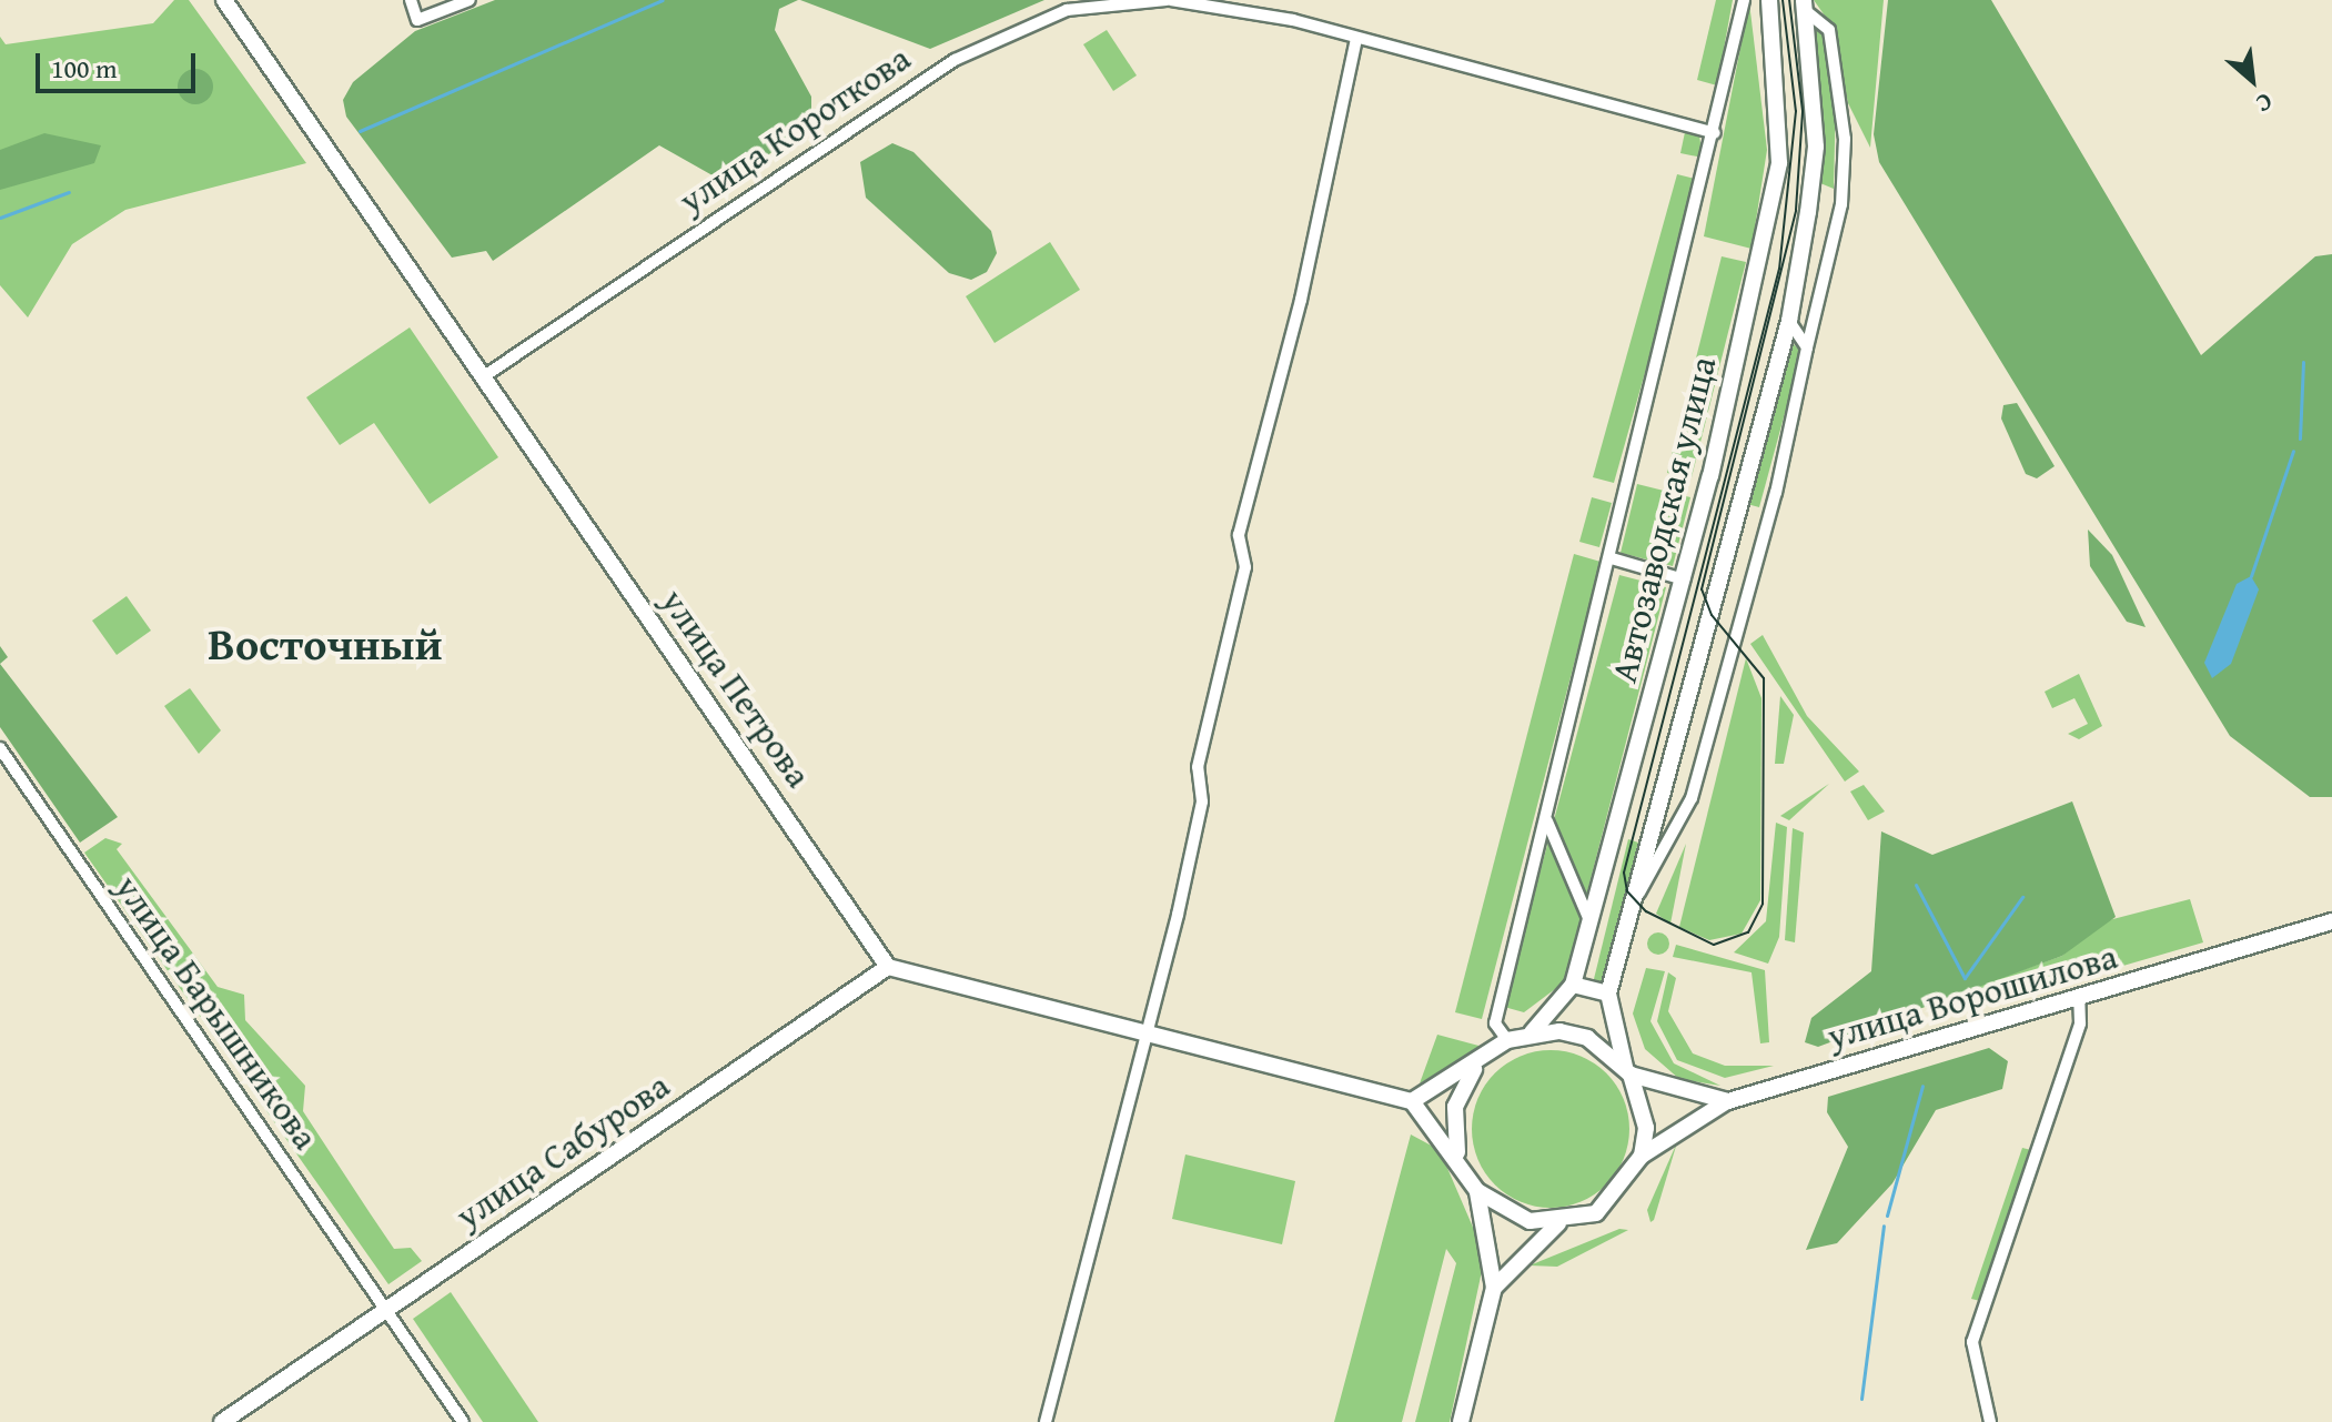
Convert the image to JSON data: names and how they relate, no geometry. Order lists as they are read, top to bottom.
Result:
{
  "streets": {
    "main road": [
      "Автозаводская улица",
      "улица Петрова",
      "улица Ворошилова",
      "улица Сабурова"
    ],
    "street": ["улица Короткова", "улица Барышникова"]
  },
  "crossings": [
    ["улица Короткова", "Автозаводская улица"],
    ["улица Короткова", "улица Петрова"],
    ["Автозаводская улица", "улица Ворошилова"],
    ["улица Петрова", "улица Сабурова"],
    ["улица Барышникова", "улица Сабурова"]
  ],
  "districts": ["Восточный"],
  "scale_bar": "100 m",
  "north": "bottom right"
}
